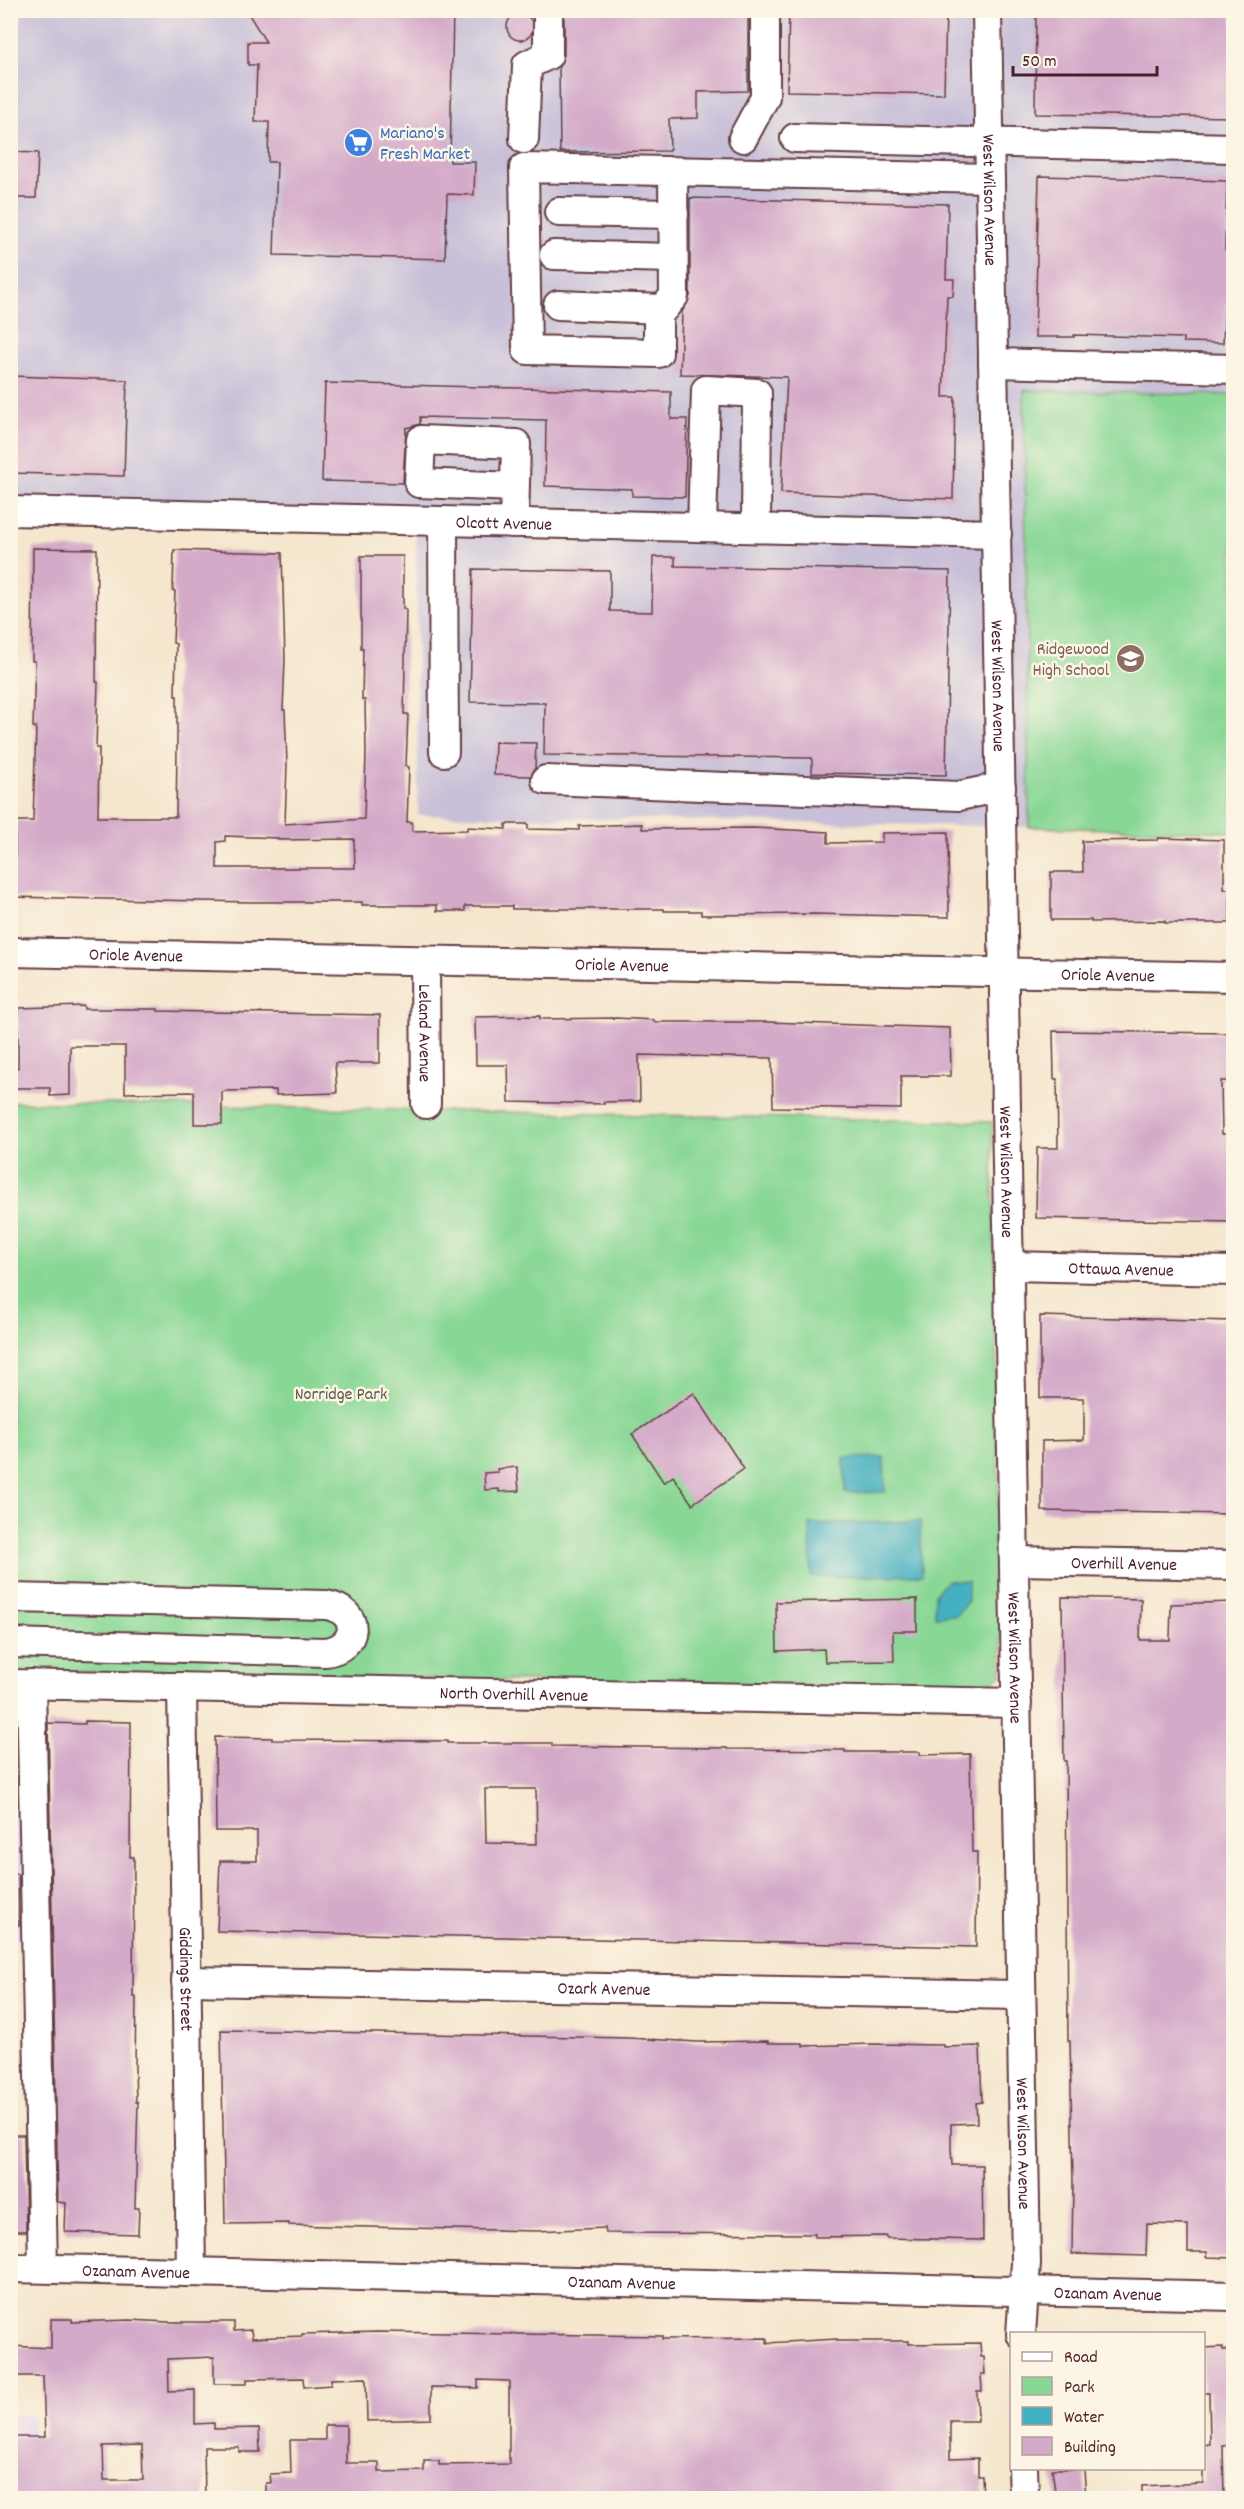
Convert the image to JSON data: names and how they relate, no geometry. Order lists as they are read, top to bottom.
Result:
{
  "streets": {
    "street": [
      "West Wilson Avenue",
      "Olcott Avenue",
      "Oriole Avenue",
      "Leland Avenue",
      "Ottawa Avenue",
      "Overhill Avenue",
      "North Overhill Avenue",
      "Giddings Street",
      "Ozark Avenue",
      "Ozanam Avenue"
    ]
  },
  "crossings": [
    ["West Wilson Avenue", "Olcott Avenue"],
    ["West Wilson Avenue", "Oriole Avenue"],
    ["West Wilson Avenue", "Ottawa Avenue"],
    ["West Wilson Avenue", "Overhill Avenue"],
    ["West Wilson Avenue", "North Overhill Avenue"],
    ["West Wilson Avenue", "Ozark Avenue"],
    ["West Wilson Avenue", "Ozanam Avenue"],
    ["Oriole Avenue", "Leland Avenue"],
    ["North Overhill Avenue", "Giddings Street"],
    ["Giddings Street", "Ozark Avenue"],
    ["Giddings Street", "Ozanam Avenue"]
  ],
  "parks": ["Norridge Park"],
  "places": {
    "supermarket": ["Mariano's Fresh Market"],
    "school or university": ["Ridgewood High School"]
  },
  "legend": [
    "Road",
    "Park",
    "Water",
    "Building"
  ],
  "scale_bar": "50 m"
}
